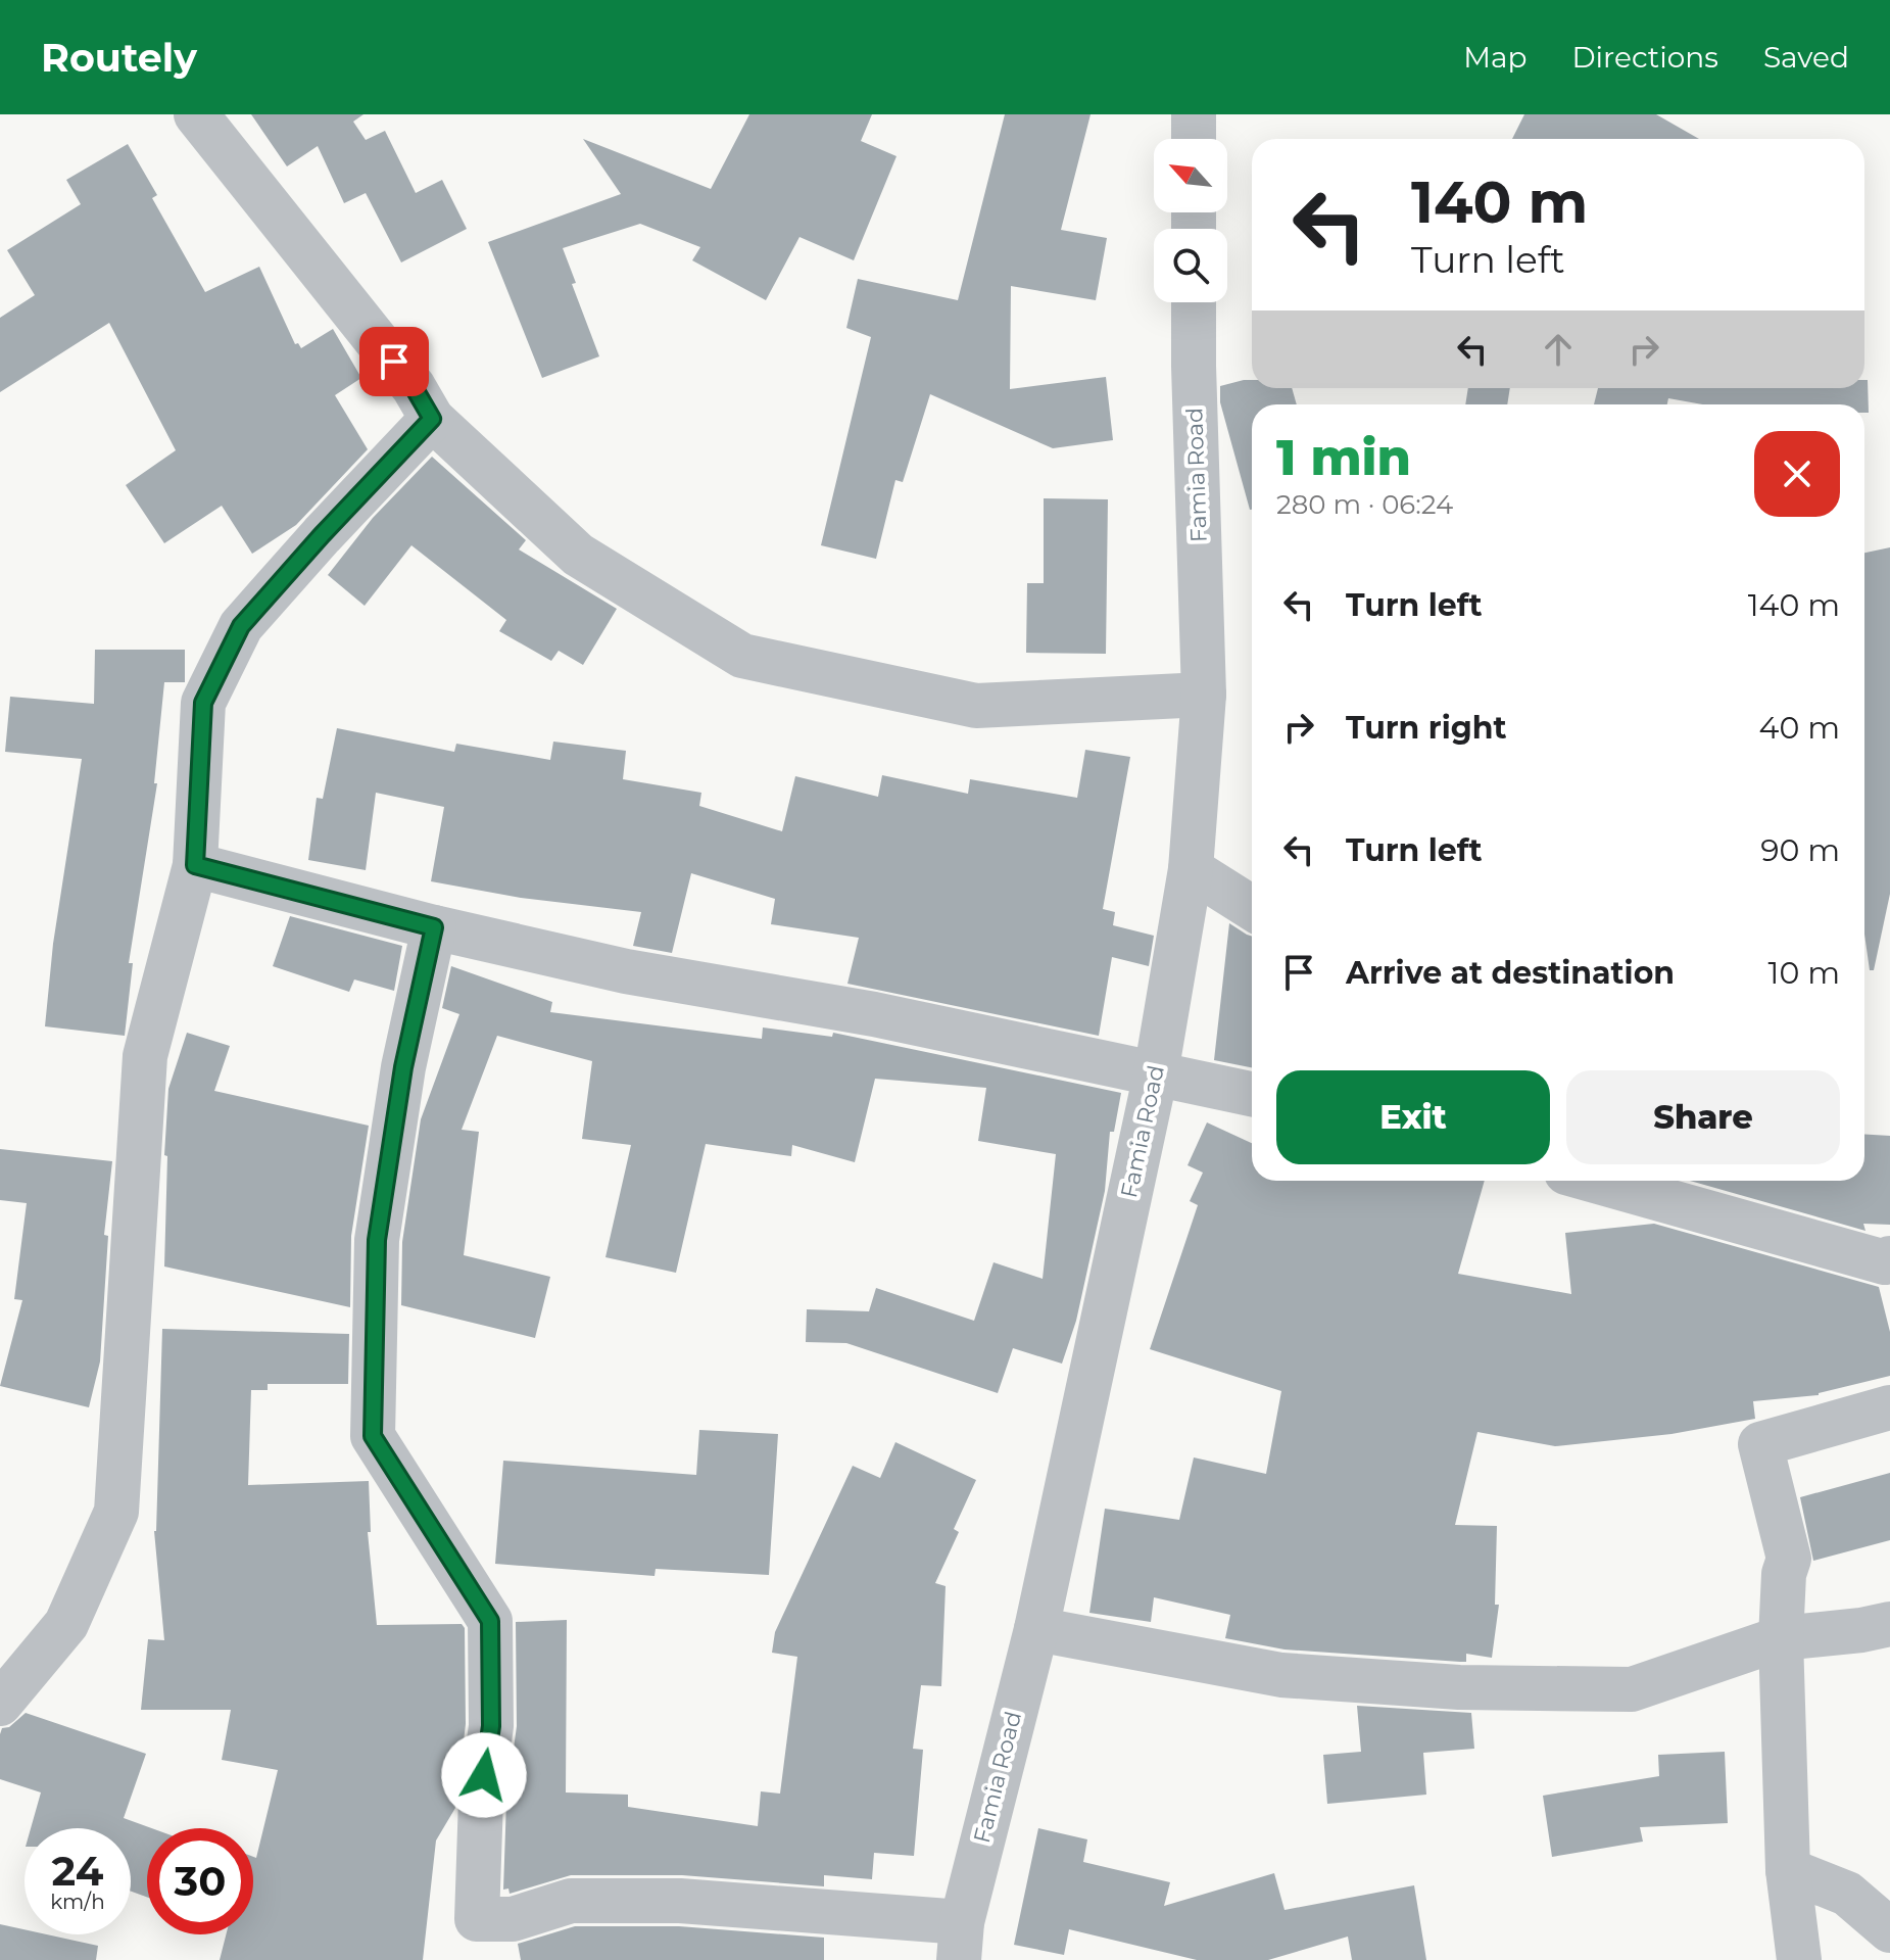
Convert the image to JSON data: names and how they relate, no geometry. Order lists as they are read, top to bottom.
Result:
{
  "streets": {
    "street": ["Famia Road"]
  },
  "north": "top left",
  "page": {
    "header": "Routely",
    "nav": ["Map", "Directions", "Saved"],
    "turn": ["140 m", "Turn left"],
    "heading": ["1 min", "280 m · 06:24"],
    "list": [
      {
        "name": "Turn left",
        "value": "140 m"
      },
      {
        "name": "Turn right",
        "value": "40 m"
      },
      {
        "name": "Turn left",
        "value": "90 m"
      },
      {
        "name": "Arrive at destination",
        "value": "10 m"
      }
    ],
    "buttons": ["Exit", "Share"],
    "speed": "24 km/h",
    "limit": "30"
  }
}
